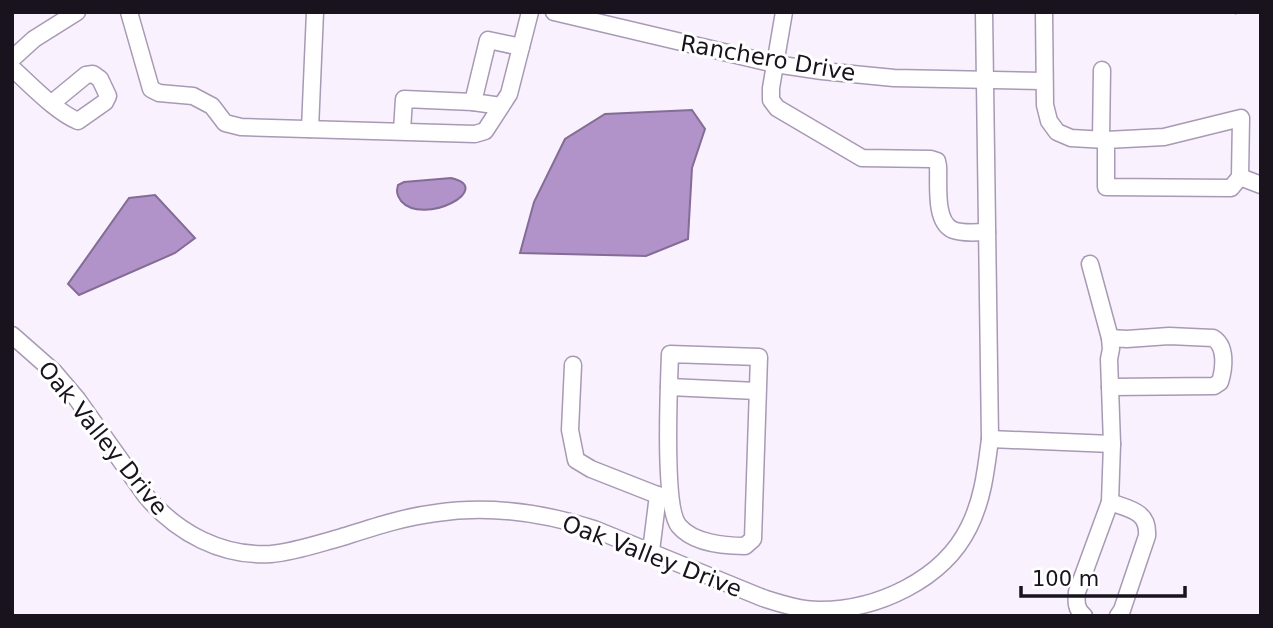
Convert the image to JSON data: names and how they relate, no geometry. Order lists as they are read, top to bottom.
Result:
{
  "streets": {
    "street": ["Ranchero Drive", "Oak Valley Drive"]
  },
  "crossings": [
    ["Ranchero Drive", "Oak Valley Drive"]
  ],
  "scale_bar": "100 m"
}
